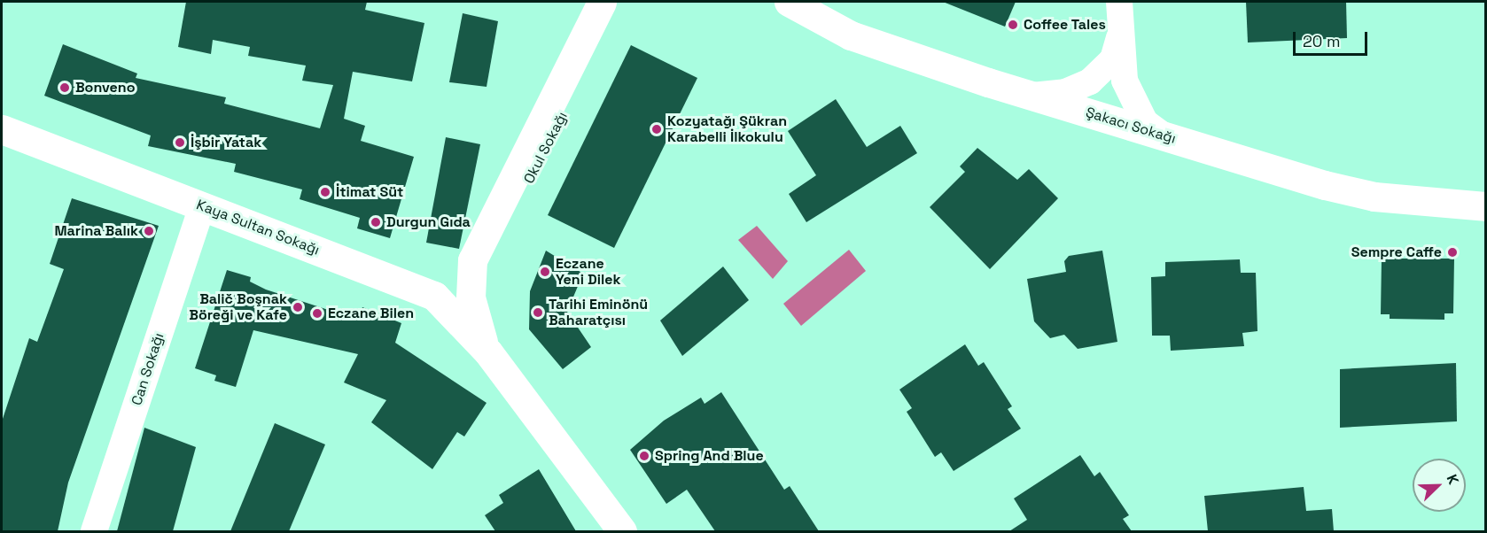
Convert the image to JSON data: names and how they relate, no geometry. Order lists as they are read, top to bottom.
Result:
{
  "streets": {
    "street": [
      "Şakacı Sokağı",
      "Okul Sokağı",
      "Kaya Sultan Sokağı",
      "Can Sokağı"
    ]
  },
  "crossings": [
    ["Okul Sokağı", "Kaya Sultan Sokağı"],
    ["Kaya Sultan Sokağı", "Can Sokağı"]
  ],
  "places": [
    "Coffee Tales",
    "Bonveno",
    "Kozyatağı Şükran Karabelli İlkokulu",
    "İşbir Yatak",
    "İtimat Süt",
    "Durgun Gıda",
    "Marina Balık",
    "Sempre Caffe",
    "Eczane Yeni Dilek",
    "Balič Boşnak Böreği ve Kafe",
    "Tarihi Eminönü Baharatçısı",
    "Eczane Bilen",
    "Spring And Blue"
  ],
  "scale_bar": "20 m",
  "north": "top right"
}
